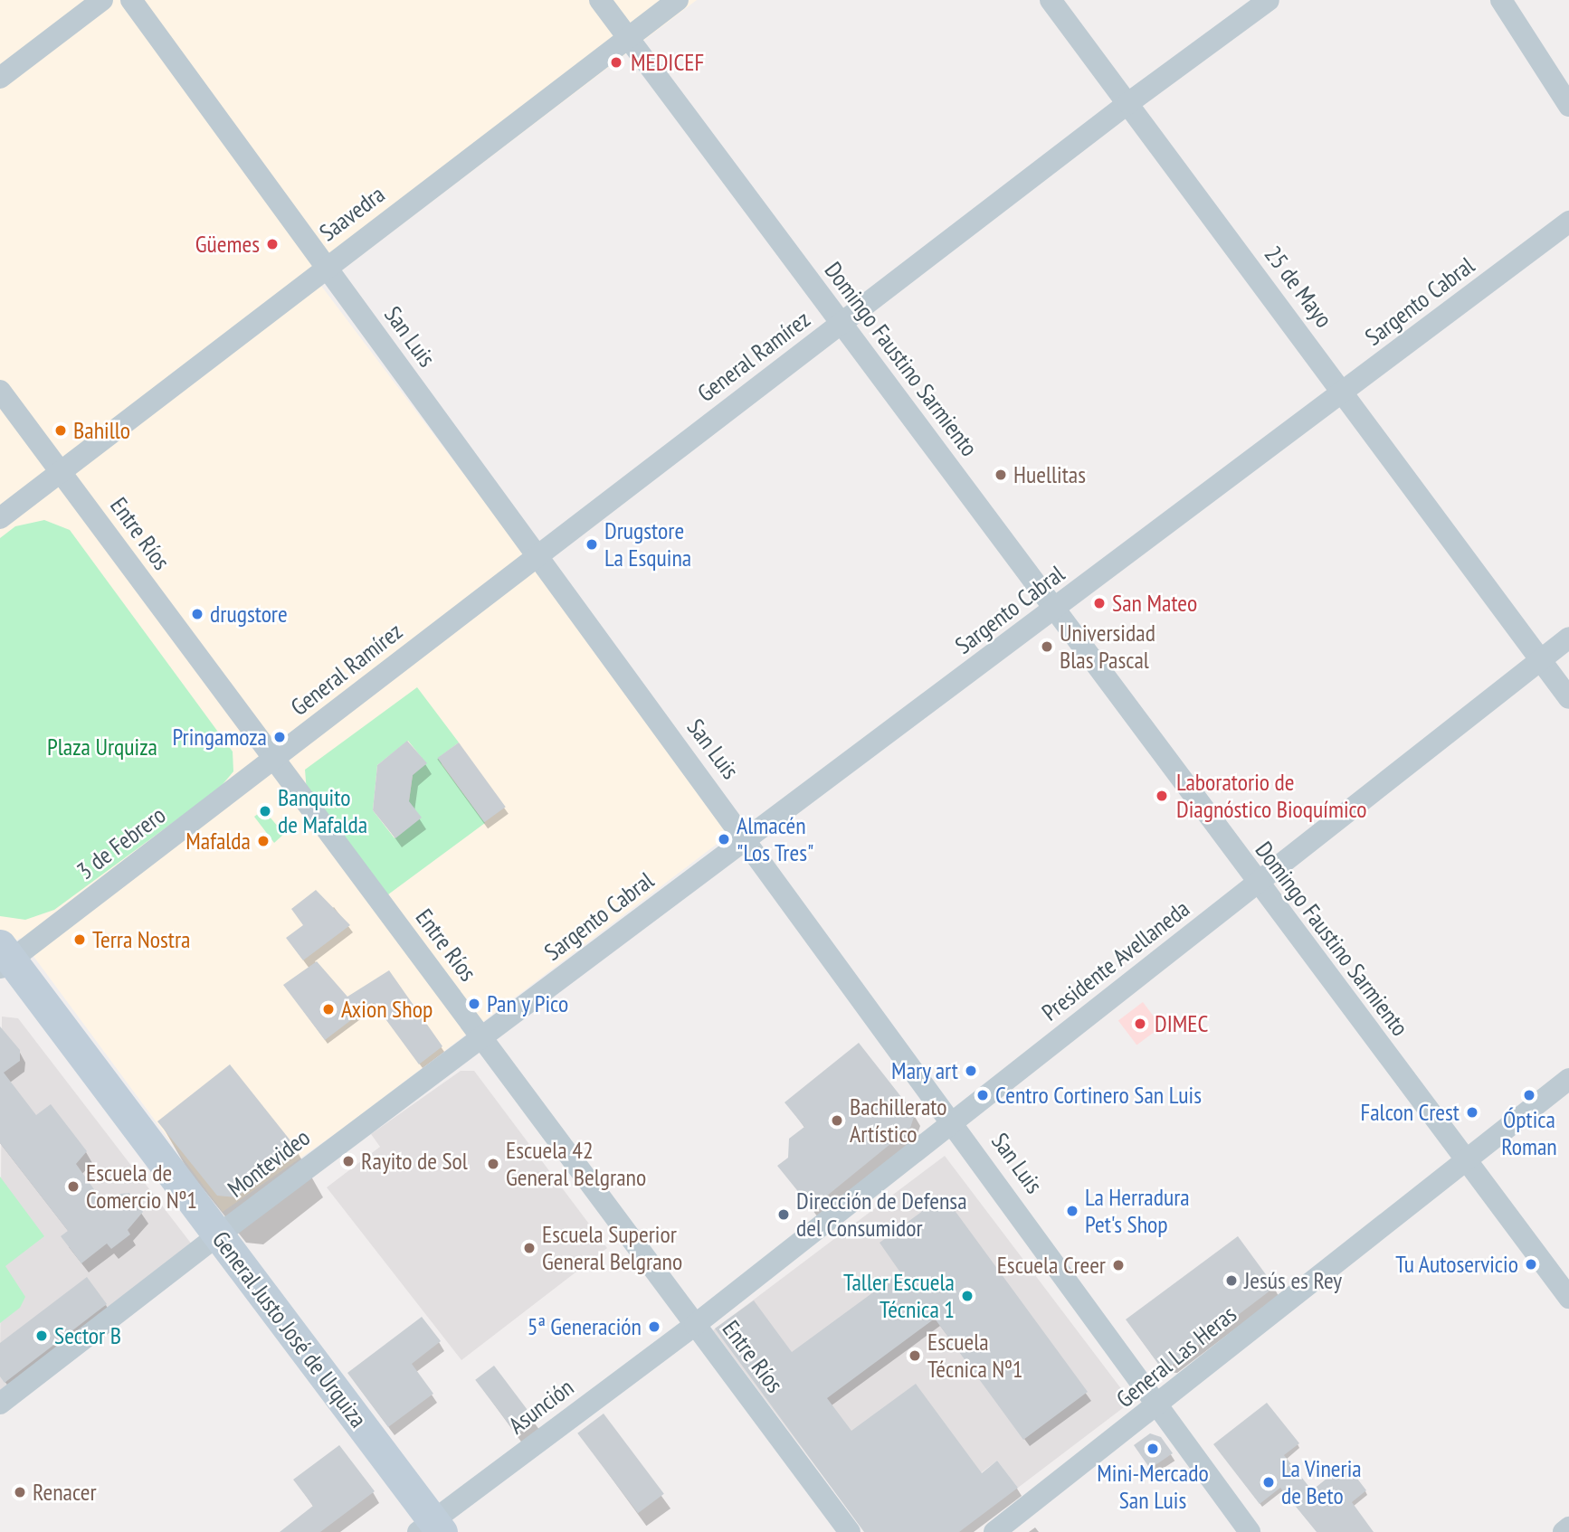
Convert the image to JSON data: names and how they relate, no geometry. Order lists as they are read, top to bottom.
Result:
{
  "streets": {
    "street": [
      "Saavedra",
      "25 de Mayo",
      "Sargento Cabral",
      "San Luis",
      "General Ramírez",
      "Domingo Faustino Sarmiento",
      "Entre Ríos",
      "3 de Febrero",
      "Presidente Avellaneda",
      "Montevideo",
      "General Justo José de Urquiza",
      "General Las Heras",
      "Asunción"
    ]
  },
  "crossings": [
    ["Saavedra", "San Luis"],
    ["Saavedra", "Domingo Faustino Sarmiento"],
    ["Saavedra", "Entre Ríos"],
    ["25 de Mayo", "Sargento Cabral"],
    ["25 de Mayo", "General Ramírez"],
    ["25 de Mayo", "Presidente Avellaneda"],
    ["Sargento Cabral", "San Luis"],
    ["Sargento Cabral", "Domingo Faustino Sarmiento"],
    ["Sargento Cabral", "Entre Ríos"],
    ["Sargento Cabral", "Montevideo"],
    ["San Luis", "General Ramírez"],
    ["San Luis", "Presidente Avellaneda"],
    ["San Luis", "General Las Heras"],
    ["General Ramírez", "Domingo Faustino Sarmiento"],
    ["General Ramírez", "Entre Ríos"],
    ["General Ramírez", "3 de Febrero"],
    ["Domingo Faustino Sarmiento", "Presidente Avellaneda"],
    ["Domingo Faustino Sarmiento", "General Las Heras"],
    ["Entre Ríos", "3 de Febrero"],
    ["Entre Ríos", "Presidente Avellaneda"],
    ["Entre Ríos", "Montevideo"],
    ["Entre Ríos", "Asunción"],
    ["3 de Febrero", "General Justo José de Urquiza"],
    ["Presidente Avellaneda", "Asunción"],
    ["Montevideo", "General Justo José de Urquiza"],
    ["General Justo José de Urquiza", "Asunción"]
  ],
  "parks": ["Plaza Urquiza"],
  "places": [
    "MEDICEF",
    "Güemes",
    "Bahillo",
    "Huellitas",
    "Drugstore La Esquina",
    "San Mateo",
    "drugstore",
    "Universidad Blas Pascal",
    "Pringamoza",
    "Laboratorio de Diagnóstico Bioquímico",
    "Banquito de Mafalda",
    "Almacén \"Los Tres\"",
    "Mafalda",
    "Terra Nostra",
    "Pan y Pico",
    "Axion Shop",
    "DIMEC",
    "Mary art",
    "Centro Cortinero San Luis",
    "Óptica Roman",
    "Falcon Crest",
    "Bachillerato Artístico",
    "Rayito de Sol",
    "Escuela 42 General Belgrano",
    "Escuela de Comercio Nº1",
    "La Herradura Pet's Shop",
    "Dirección de Defensa del Consumidor",
    "Escuela Superior General Belgrano",
    "Tu Autoservicio",
    "Escuela Creer",
    "Jesús es Rey",
    "Taller Escuela Técnica 1",
    "5ª Generación",
    "Sector B",
    "Escuela Técnica Nº1",
    "Mini-Mercado San Luis",
    "La Vineria de Beto",
    "Renacer"
  ]
}
